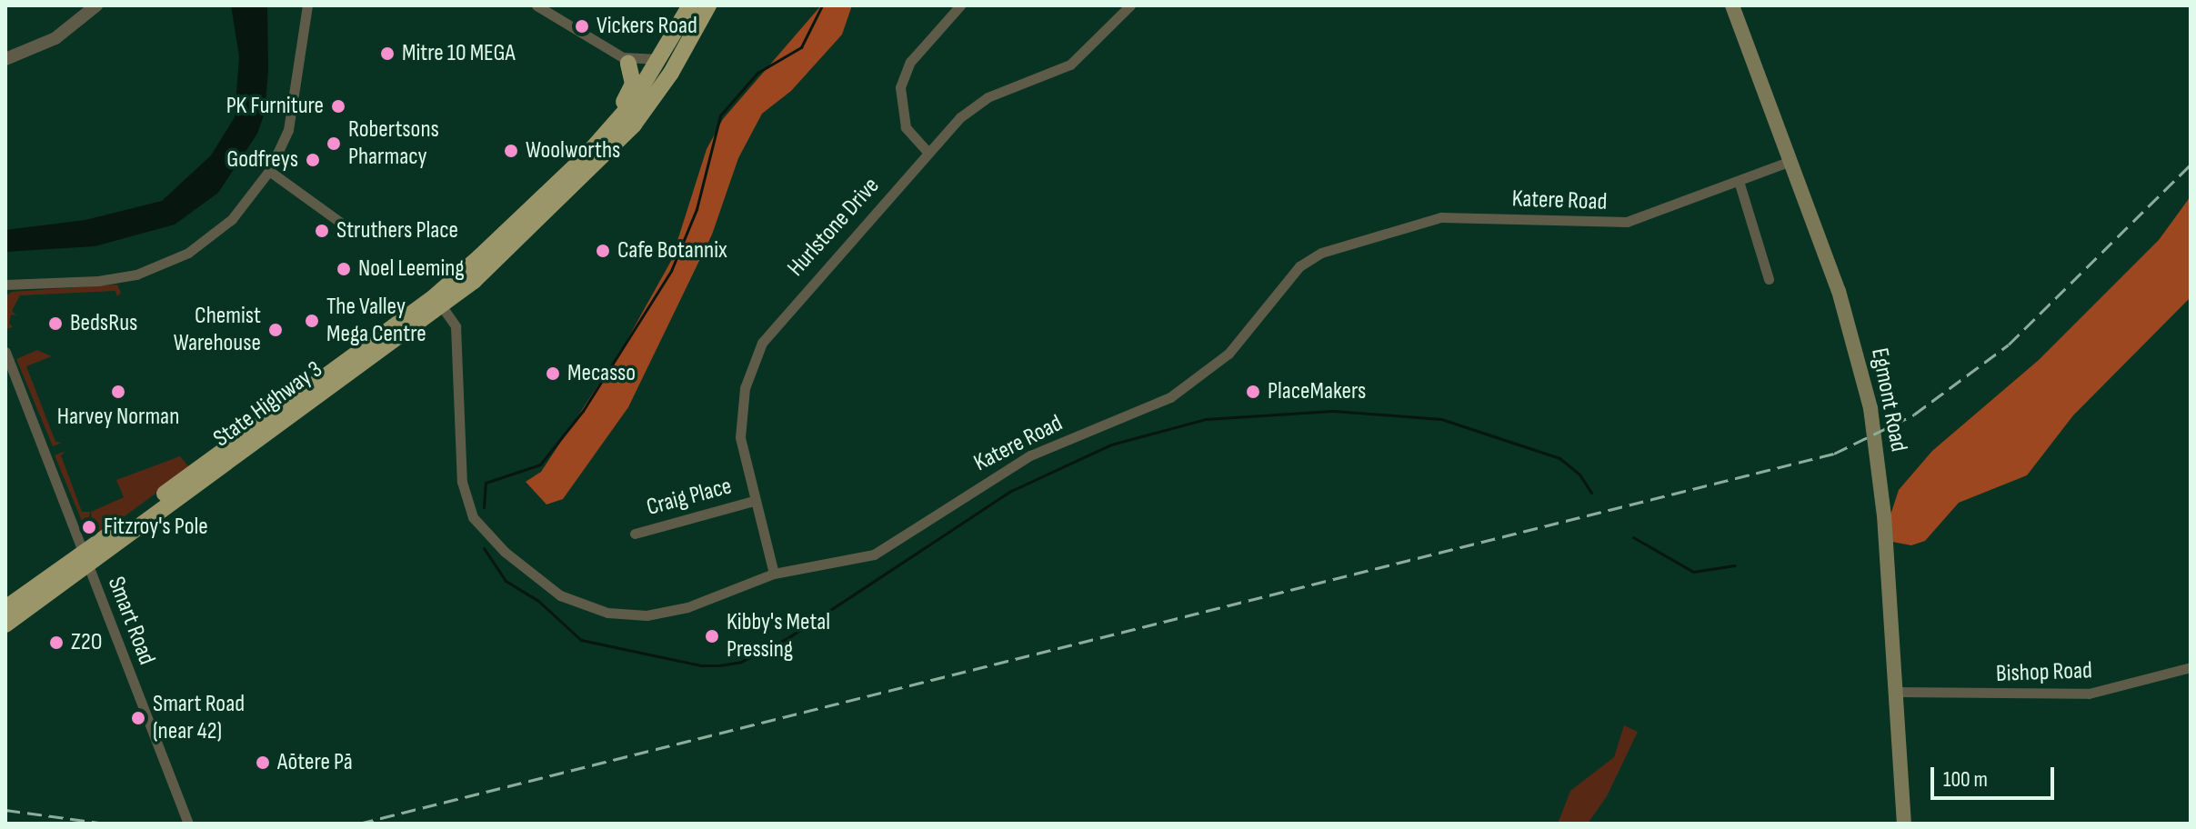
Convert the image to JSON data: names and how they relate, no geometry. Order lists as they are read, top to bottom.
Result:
{
  "streets": {
    "highway": ["State Highway 3"],
    "main road": ["Egmont Road"],
    "street": [
      "Katere Road",
      "Hurlstone Drive",
      "Craig Place",
      "Smart Road",
      "Bishop Road"
    ]
  },
  "crossings": [
    ["Katere Road", "Hurlstone Drive"],
    ["Katere Road", "Egmont Road"],
    ["Katere Road", "State Highway 3"],
    ["Hurlstone Drive", "Craig Place"],
    ["Egmont Road", "Bishop Road"],
    ["State Highway 3", "Smart Road"]
  ],
  "places": [
    "Vickers Road",
    "Mitre 10 MEGA",
    "PK Furniture",
    "Robertsons Pharmacy",
    "Woolworths",
    "Godfreys",
    "Struthers Place",
    "Cafe Botannix",
    "Noel Leeming",
    "The Valley Mega Centre",
    "BedsRus",
    "Chemist Warehouse",
    "Mecasso",
    "Harvey Norman",
    "PlaceMakers",
    "Fitzroy's Pole",
    "Kibby's Metal Pressing",
    "Z2O",
    "Smart Road (near 42)",
    "Aōtere Pā"
  ],
  "scale_bar": "100 m"
}
